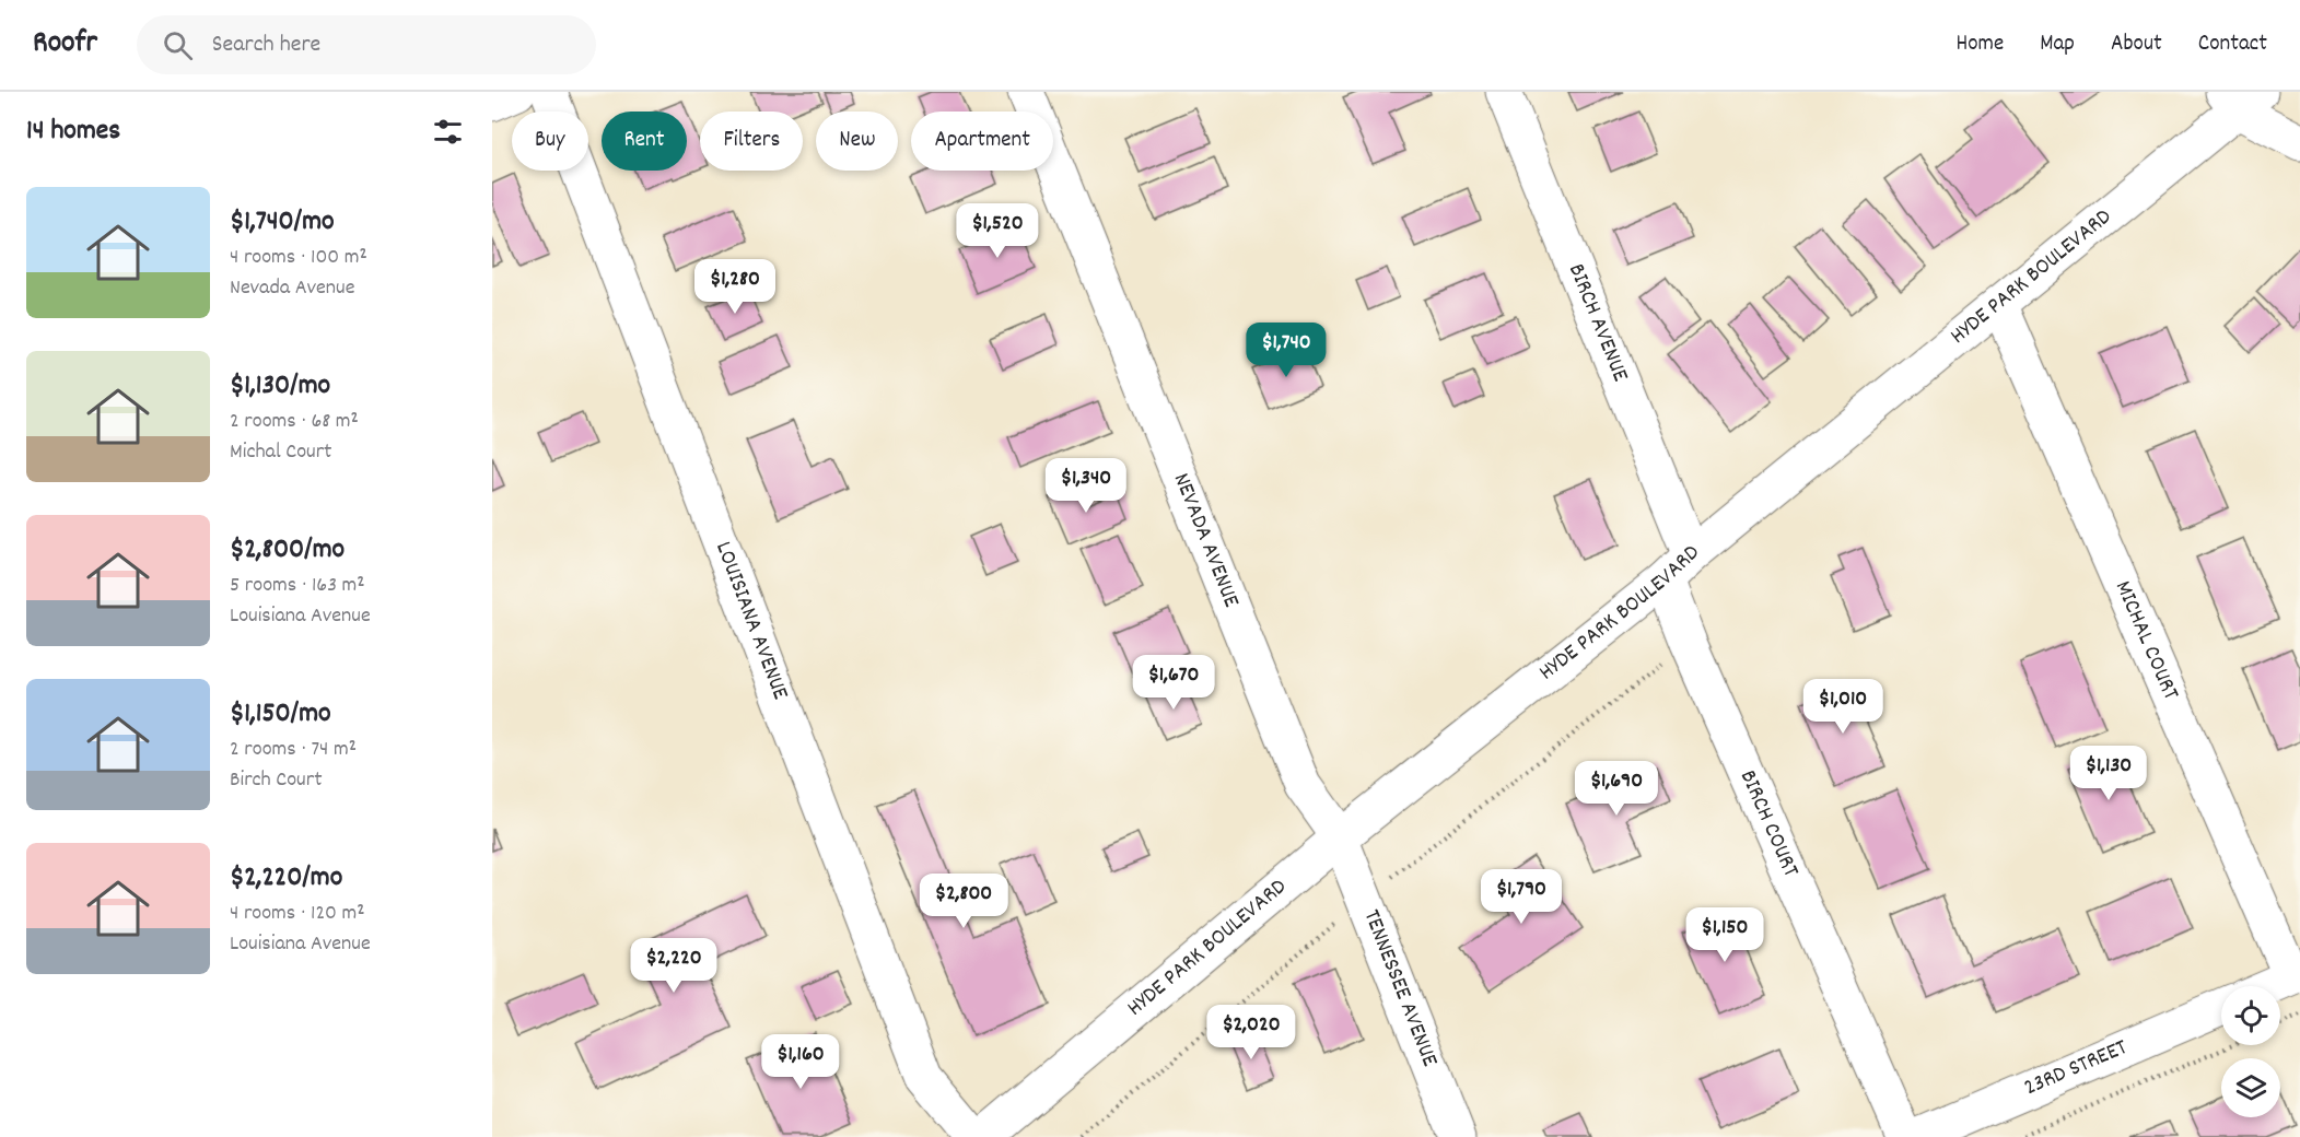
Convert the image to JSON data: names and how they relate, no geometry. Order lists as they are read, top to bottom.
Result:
{
  "streets": {
    "street": [
      "HYDE PARK BOULEVARD",
      "BIRCH AVENUE",
      "NEVADA AVENUE",
      "LOUISIANA AVENUE",
      "MICHAL COURT",
      "BIRCH COURT",
      "TENNESSEE AVENUE",
      "23RD STREET"
    ]
  },
  "crossings": [
    ["HYDE PARK BOULEVARD", "BIRCH AVENUE"],
    ["HYDE PARK BOULEVARD", "NEVADA AVENUE"],
    ["HYDE PARK BOULEVARD", "MICHAL COURT"],
    ["HYDE PARK BOULEVARD", "BIRCH COURT"],
    ["HYDE PARK BOULEVARD", "TENNESSEE AVENUE"],
    ["NEVADA AVENUE", "TENNESSEE AVENUE"]
  ],
  "page": {
    "header": "Roofr",
    "search": "Search here",
    "nav": [
      "Home",
      "Map",
      "About",
      "Contact"
    ],
    "heading": "14 homes",
    "chip": [
      "Buy",
      "Rent",
      "Filters",
      "New",
      "Apartment"
    ],
    "list": [
      {
        "name": "$1,740/mo",
        "note": "4 rooms · 100 m² · Nevada Avenue"
      },
      {
        "name": "$1,130/mo",
        "note": "2 rooms · 68 m² · Michal Court"
      },
      {
        "name": "$2,800/mo",
        "note": "5 rooms · 163 m² · Louisiana Avenue"
      },
      {
        "name": "$1,150/mo",
        "note": "2 rooms · 74 m² · Birch Court"
      },
      {
        "name": "$2,220/mo",
        "note": "4 rooms · 120 m² · Louisiana Avenue"
      }
    ],
    "price": [
      "$1,520",
      "$1,280",
      "$1,740",
      "$1,340",
      "$1,670",
      "$1,010",
      "$1,130",
      "$1,690",
      "$1,790",
      "$2,800",
      "$1,150",
      "$2,220",
      "$2,020",
      "$1,160"
    ]
  }
}
